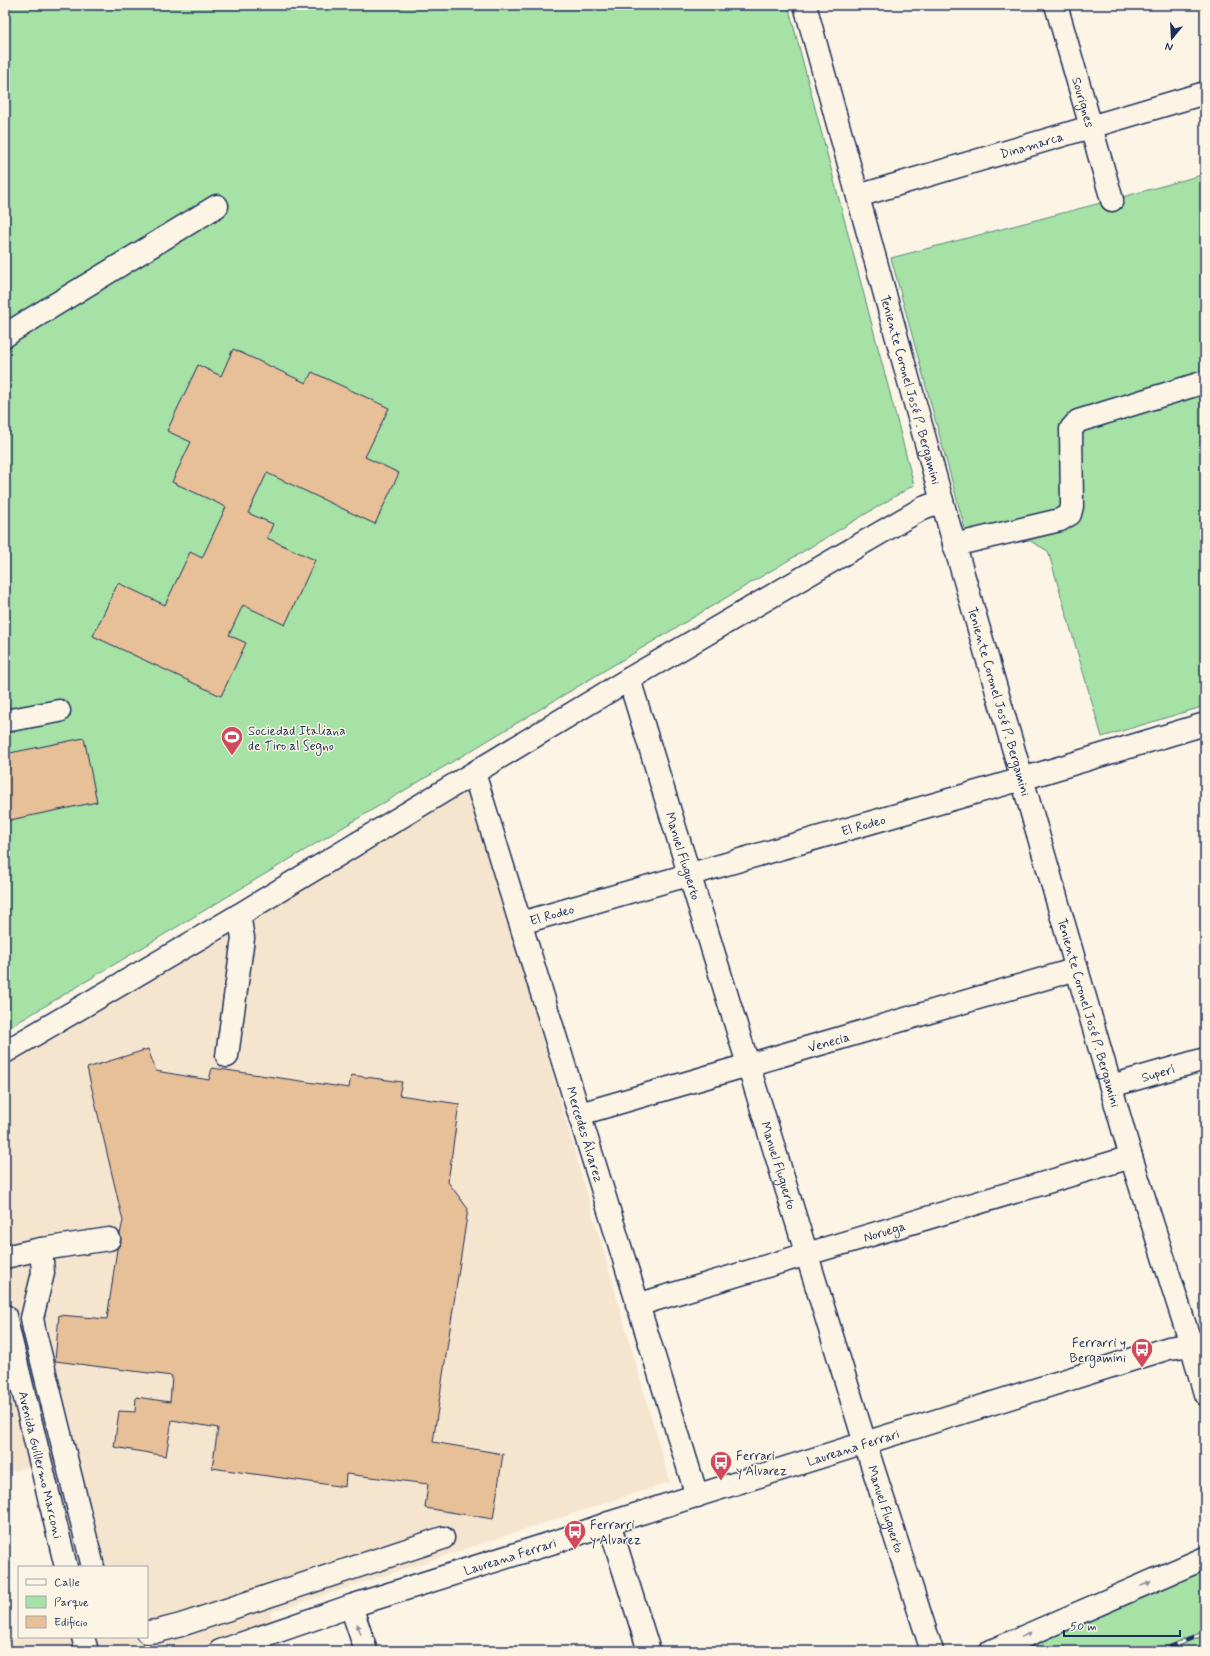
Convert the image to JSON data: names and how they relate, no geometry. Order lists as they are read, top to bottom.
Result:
{
  "streets": {
    "street": [
      "Sourignes",
      "Dinamarca",
      "Teniente Coronel José P. Bergamini",
      "El Rodeo",
      "Manuel Fluguerto",
      "Venecia",
      "Superí",
      "Mercedes Álvarez",
      "Noruega",
      "Laureana Ferrari",
      "Avenida Guillermo Marconi"
    ]
  },
  "crossings": [
    ["Sourignes", "Dinamarca"],
    ["Dinamarca", "Teniente Coronel José P. Bergamini"],
    ["Teniente Coronel José P. Bergamini", "El Rodeo"],
    ["Teniente Coronel José P. Bergamini", "Venecia"],
    ["Teniente Coronel José P. Bergamini", "Superí"],
    ["Teniente Coronel José P. Bergamini", "Noruega"],
    ["Teniente Coronel José P. Bergamini", "Laureana Ferrari"],
    ["El Rodeo", "Manuel Fluguerto"],
    ["El Rodeo", "Mercedes Álvarez"],
    ["Manuel Fluguerto", "Venecia"],
    ["Manuel Fluguerto", "Noruega"],
    ["Manuel Fluguerto", "Laureana Ferrari"],
    ["Venecia", "Mercedes Álvarez"],
    ["Mercedes Álvarez", "Noruega"],
    ["Mercedes Álvarez", "Laureana Ferrari"]
  ],
  "places": {
    "sports": ["Sociedad Italiana de Tiro al Segno"],
    "bus stop": ["Ferrarri y Bergamini", "Ferrari y Alvarez", "Ferrarri y Alvarez"]
  },
  "legend": ["Calle", "Parque", "Edificio"],
  "scale_bar": "50 m",
  "north": "bottom"
}
